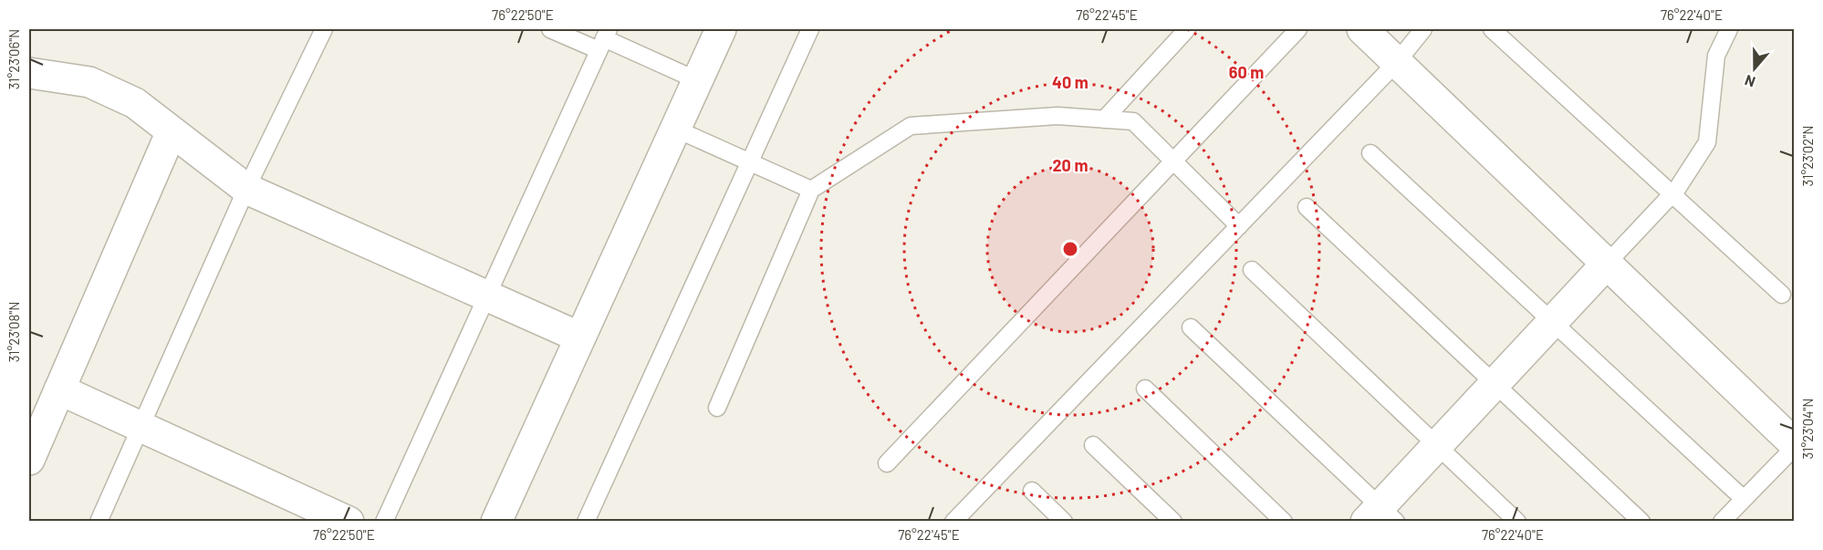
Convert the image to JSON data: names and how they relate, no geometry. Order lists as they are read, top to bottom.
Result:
{
  "north": "bottom",
  "coordinates": [
    "76°22'50\"E",
    "76°22'45\"E",
    "76°22'40\"E",
    "31°23'06\"N",
    "31°23'02\"N",
    "31°23'08\"N",
    "31°23'04\"N"
  ],
  "rings": ["60 m", "40 m", "20 m"]
}
